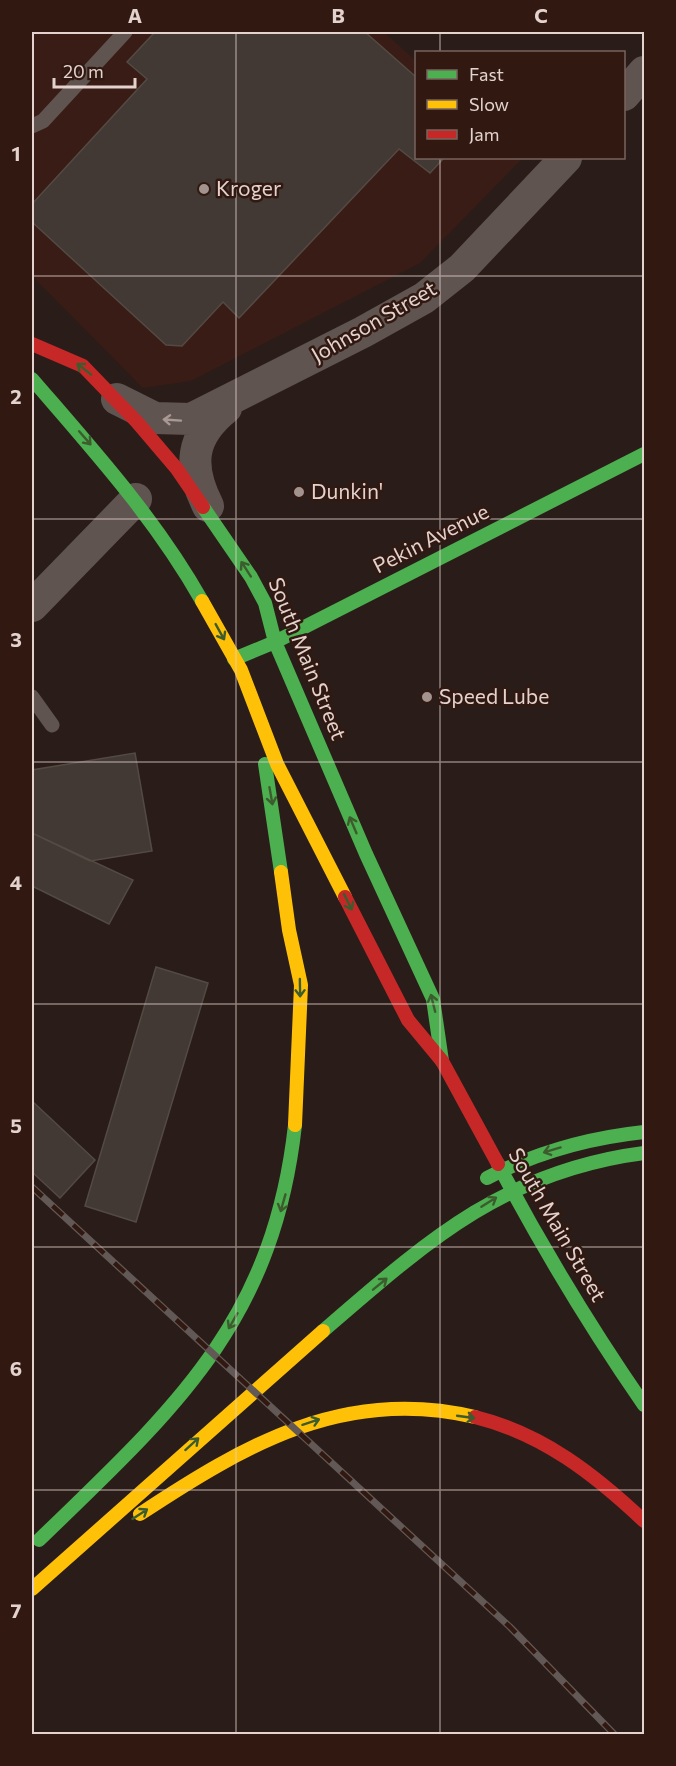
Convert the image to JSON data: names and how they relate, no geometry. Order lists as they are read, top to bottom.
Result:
{
  "streets": {
    "main road": ["Pekin Avenue", "South Main Street"],
    "street": ["Johnson Street"]
  },
  "crossings": [
    ["Johnson Street", "South Main Street"],
    ["Pekin Avenue", "South Main Street"]
  ],
  "places": ["Kroger", "Dunkin'", "Speed Lube"],
  "legend": ["Fast", "Slow", "Jam"],
  "scale_bar": "20 m",
  "grid": {
    "columns": ["A", "B", "C"],
    "rows": [
      "1",
      "2",
      "3",
      "4",
      "5",
      "6",
      "7"
    ]
  }
}
